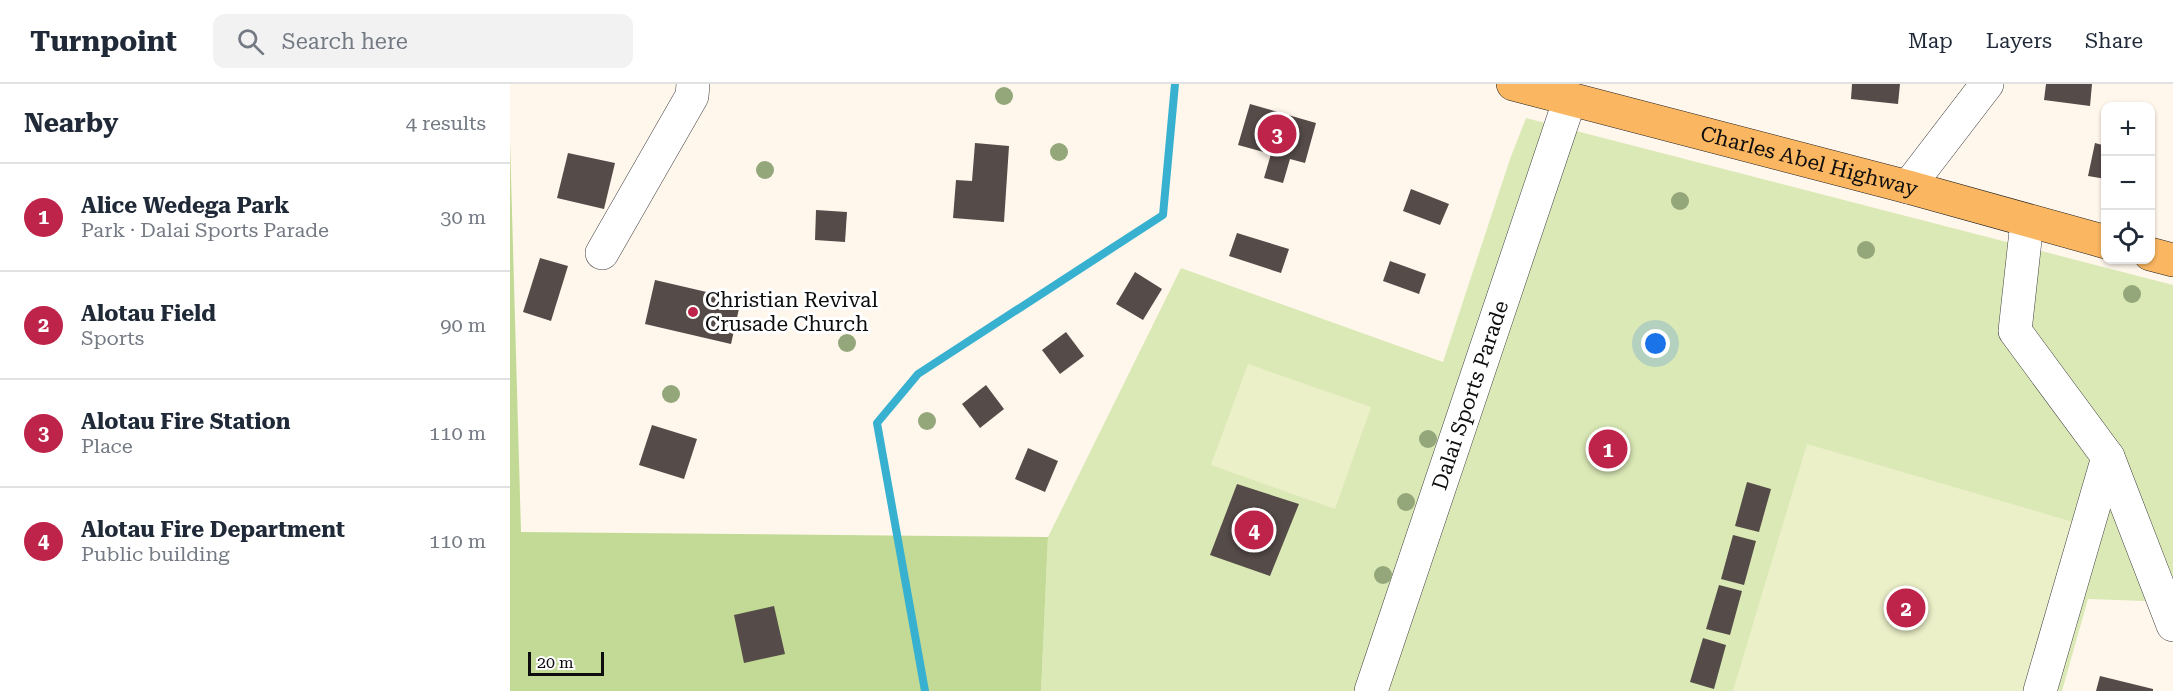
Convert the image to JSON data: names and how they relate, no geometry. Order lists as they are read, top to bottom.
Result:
{
  "streets": {
    "main road": ["Charles Abel Highway"],
    "street": ["Dalai Sports Parade"]
  },
  "crossings": [
    ["Charles Abel Highway", "Dalai Sports Parade"]
  ],
  "places": ["Christian Revival Crusade Church"],
  "scale_bar": "20 m",
  "page": {
    "header": "Turnpoint",
    "search": "Search here",
    "nav": ["Map", "Layers", "Share"],
    "heading": ["Nearby", "4 results"],
    "map_buttons": ["+", "−"],
    "pins": [
      "3",
      "1",
      "4",
      "2"
    ],
    "list": [
      {
        "mark": "1",
        "name": "Alice Wedega Park",
        "note": "Park · Dalai Sports Parade",
        "value": "30 m"
      },
      {
        "mark": "2",
        "name": "Alotau Field",
        "note": "Sports",
        "value": "90 m"
      },
      {
        "mark": "3",
        "name": "Alotau Fire Station",
        "note": "Place",
        "value": "110 m"
      },
      {
        "mark": "4",
        "name": "Alotau Fire Department",
        "note": "Public building",
        "value": "110 m"
      }
    ],
    "scale": "20 m"
  }
}
